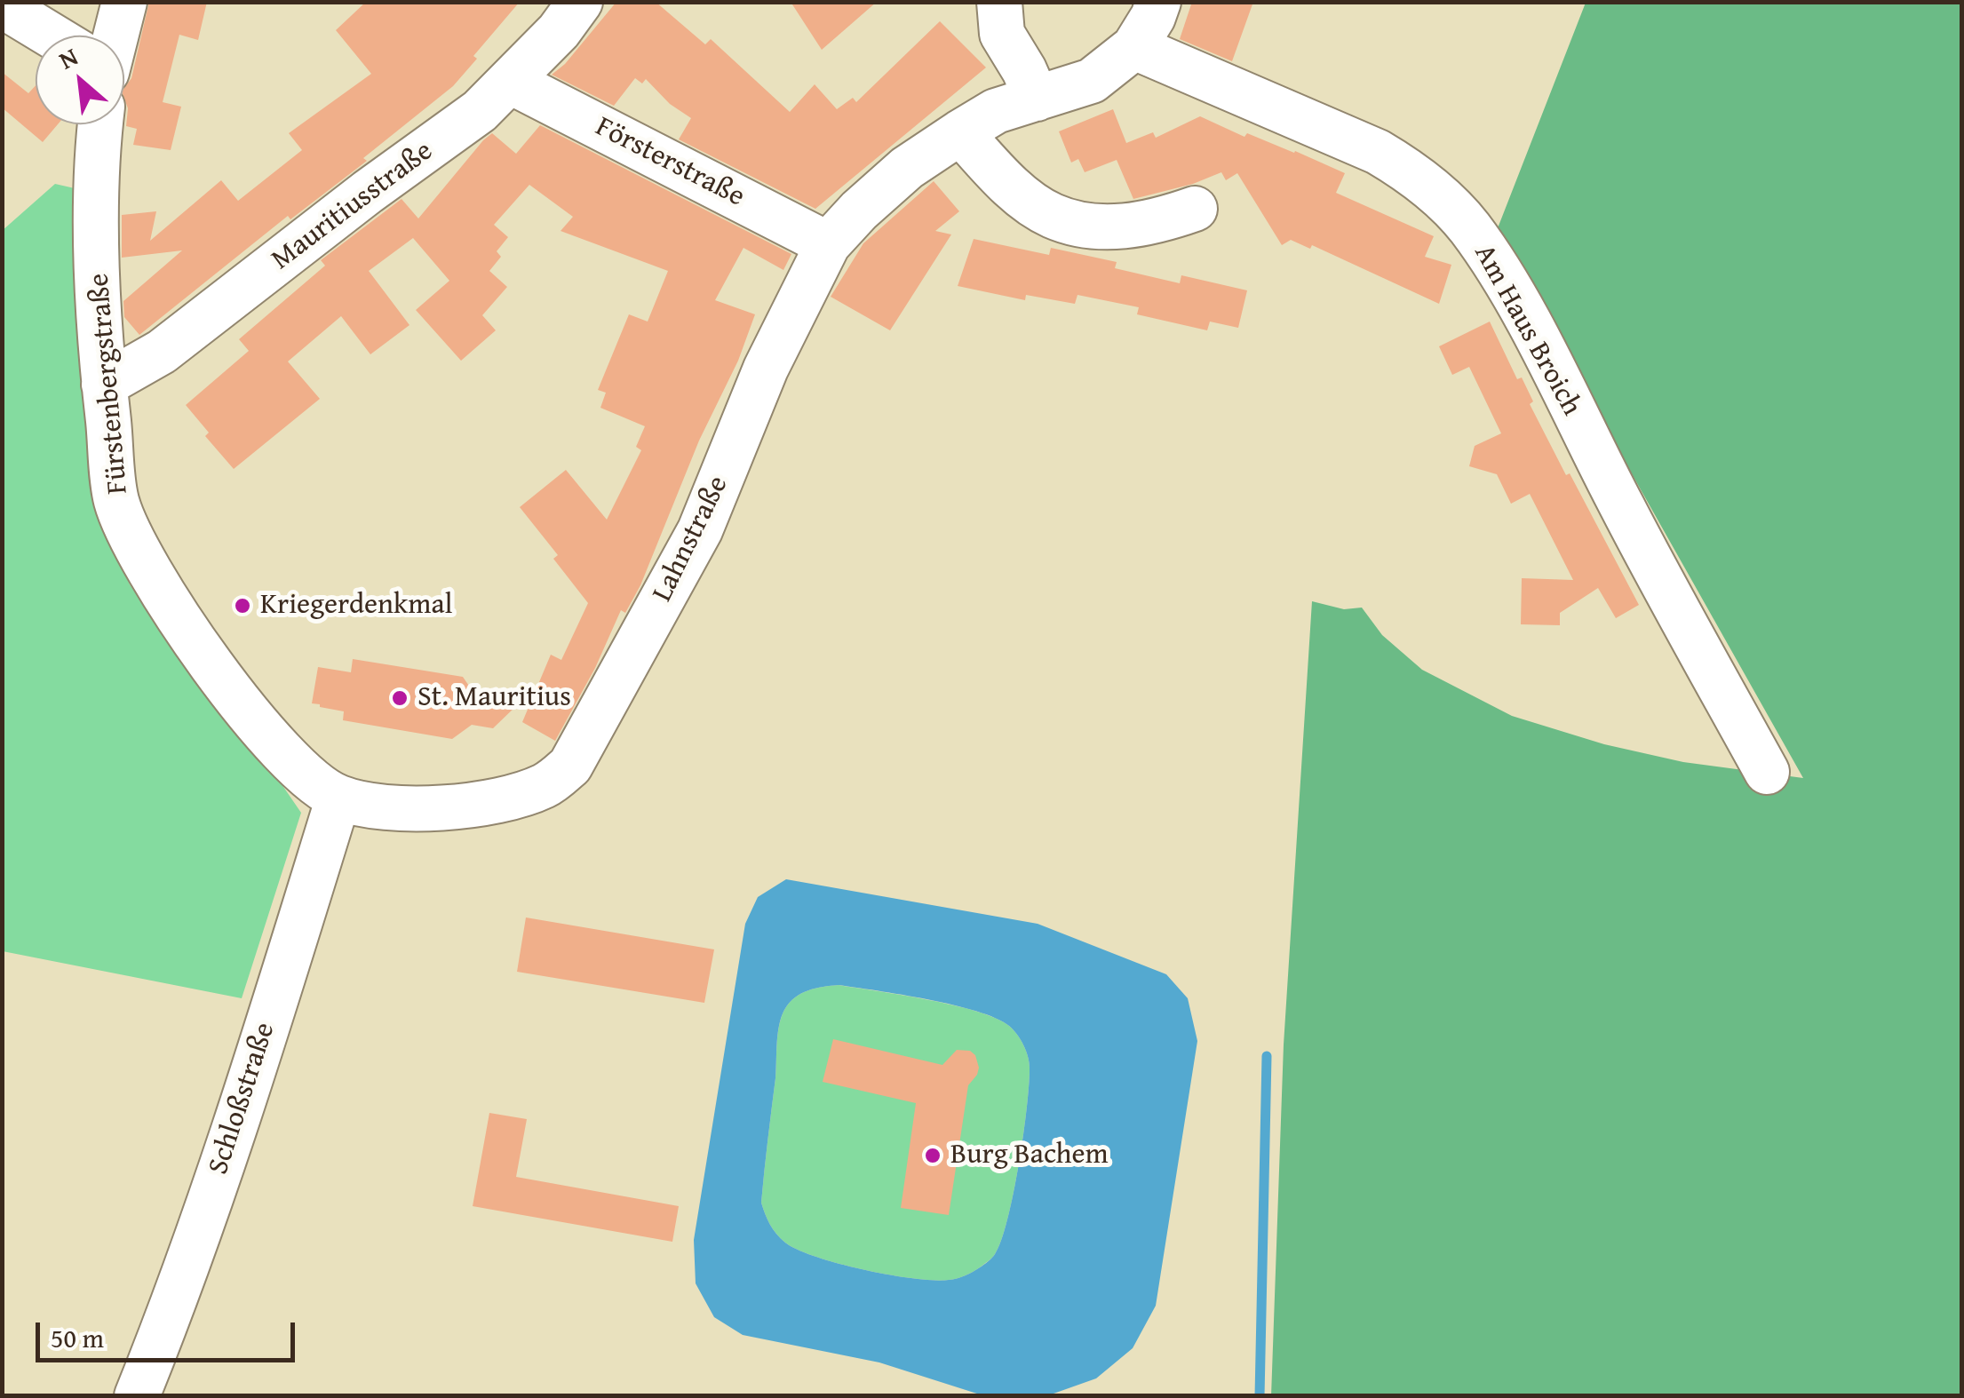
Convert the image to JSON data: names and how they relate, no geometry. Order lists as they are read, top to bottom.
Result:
{
  "streets": {
    "street": [
      "Försterstraße",
      "Mauritiusstraße",
      "Am Haus Broich",
      "Fürstenbergstraße",
      "Lahnstraße",
      "Schloßstraße"
    ]
  },
  "crossings": [
    ["Försterstraße", "Mauritiusstraße"],
    ["Försterstraße", "Lahnstraße"],
    ["Mauritiusstraße", "Fürstenbergstraße"],
    ["Am Haus Broich", "Lahnstraße"],
    ["Fürstenbergstraße", "Lahnstraße"],
    ["Fürstenbergstraße", "Schloßstraße"],
    ["Lahnstraße", "Schloßstraße"]
  ],
  "places": ["Kriegerdenkmal", "St. Mauritius", "Burg Bachem"],
  "scale_bar": "50 m",
  "north": "top left"
}
